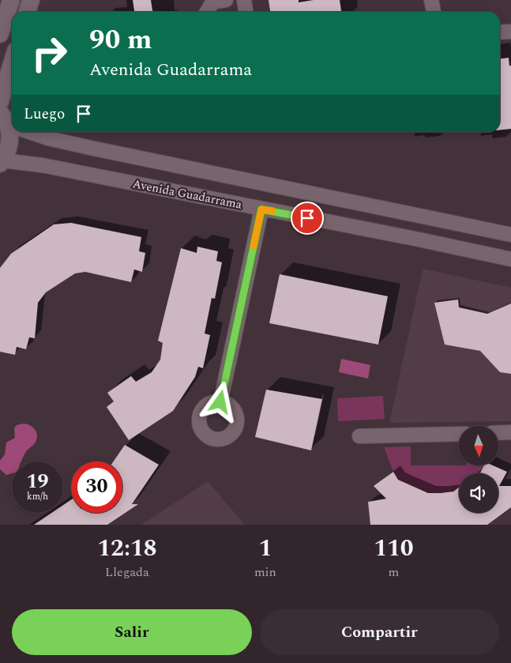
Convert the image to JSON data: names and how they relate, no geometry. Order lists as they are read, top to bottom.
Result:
{
  "streets": {
    "street": ["Avenida Guadarrama"]
  },
  "north": "bottom",
  "page": {
    "turn": ["90 m", "Avenida Guadarrama"],
    "then": "Luego",
    "speed": "19 km/h",
    "limit": "30",
    "eta": [
      "12:18",
      "Llegada",
      "1",
      "min",
      "110",
      "m"
    ],
    "buttons": ["Salir", "Compartir"]
  }
}
